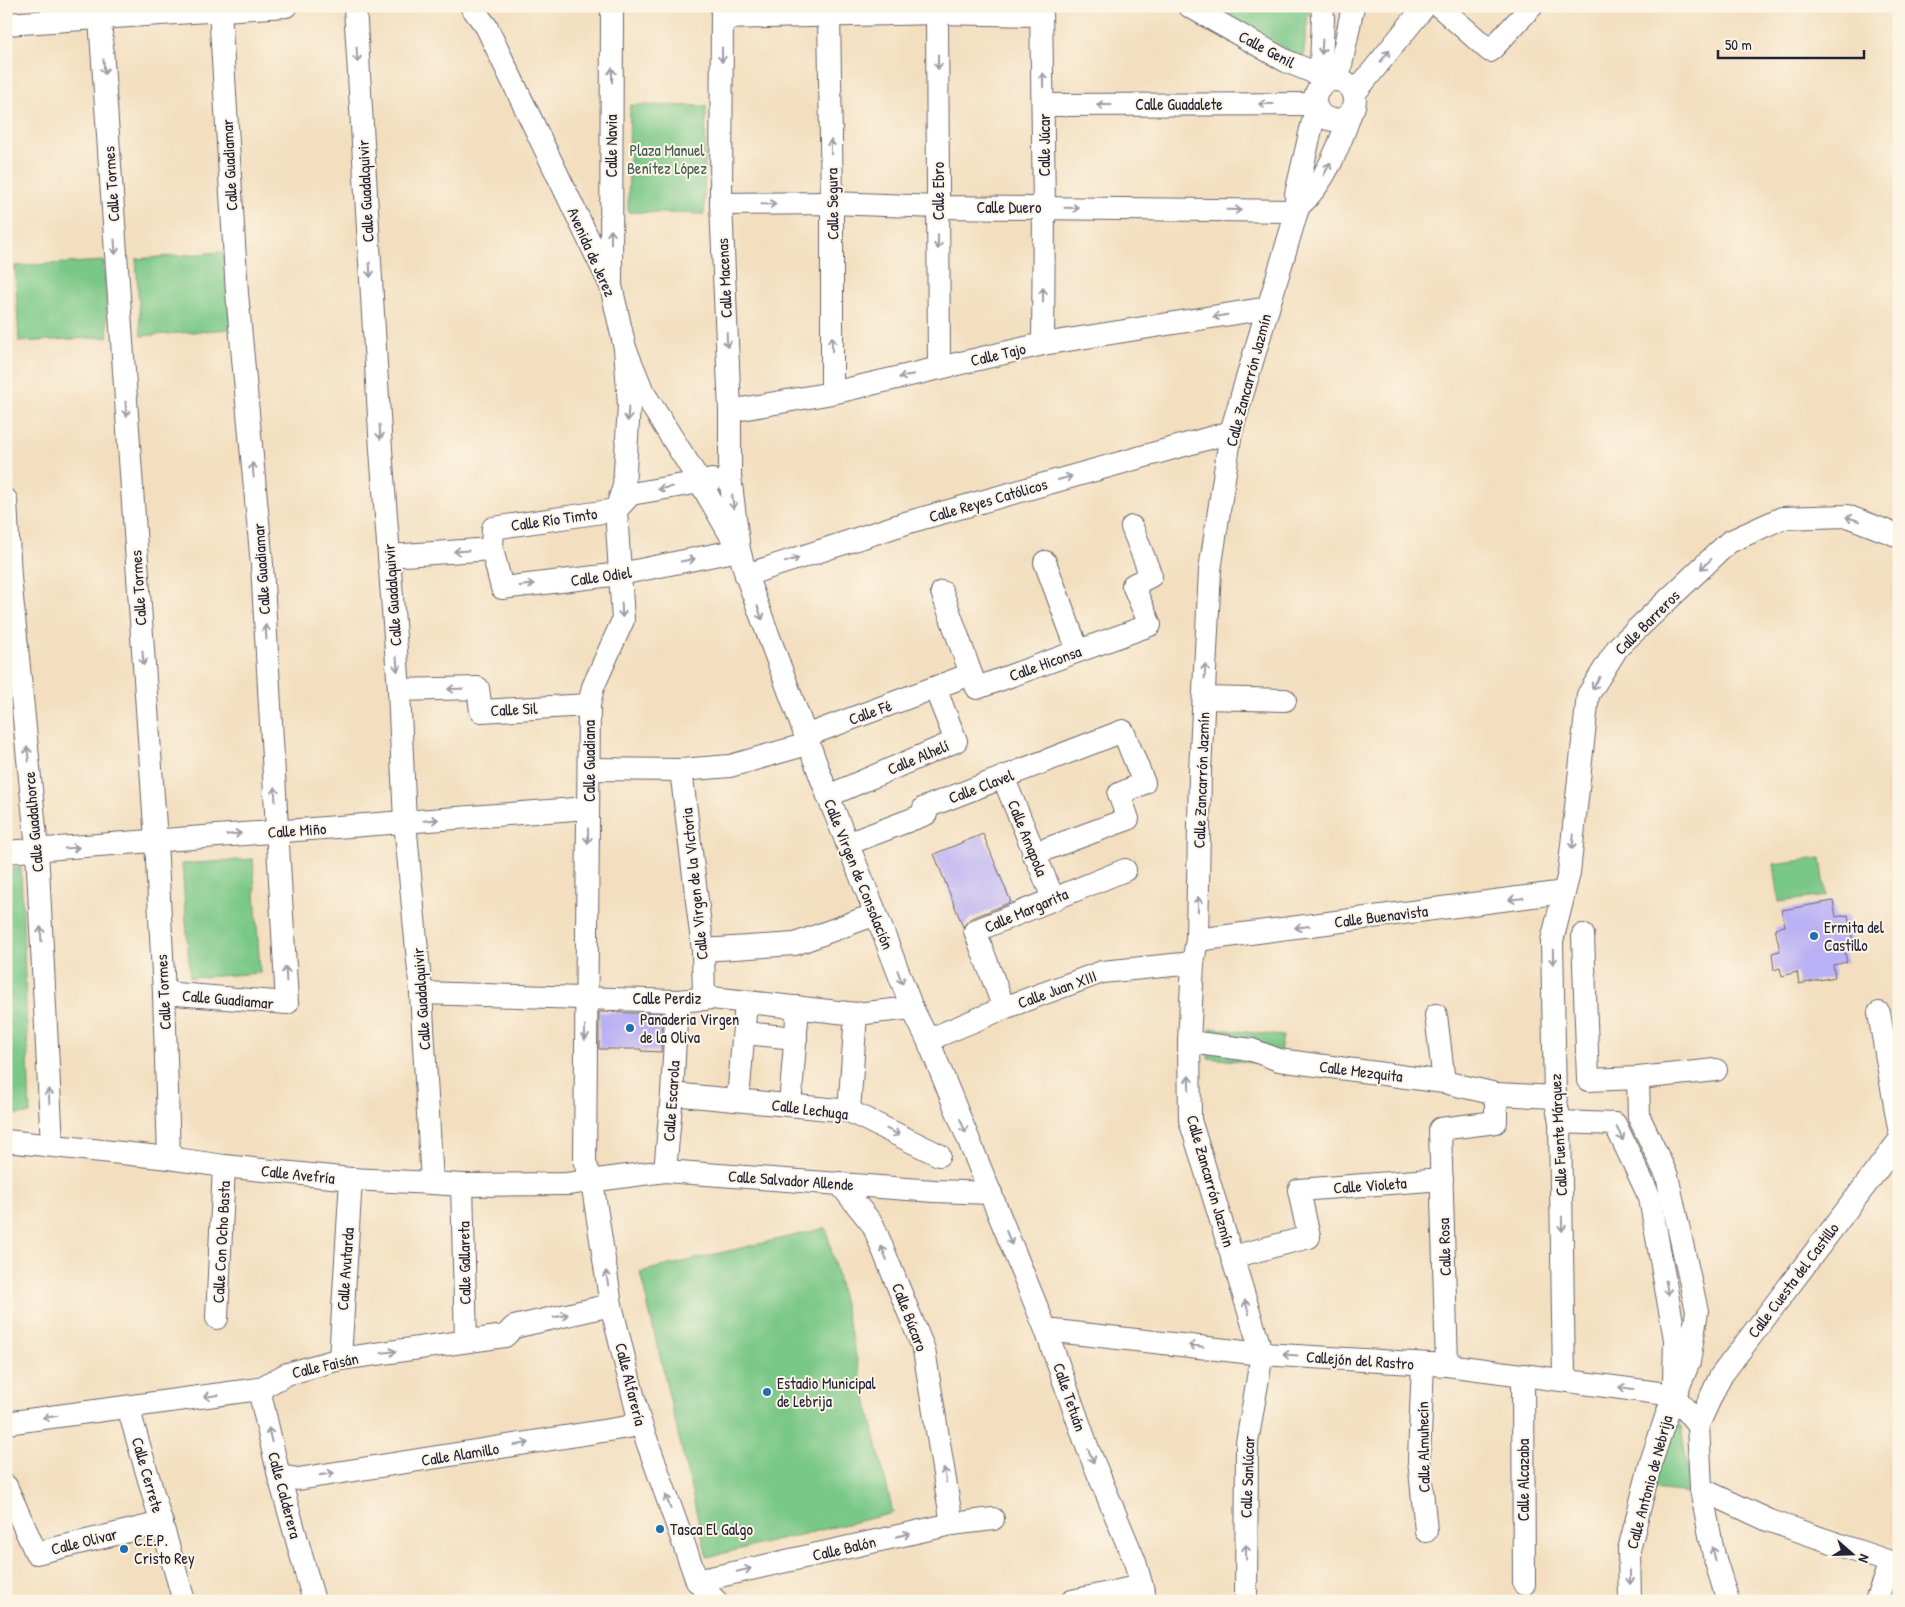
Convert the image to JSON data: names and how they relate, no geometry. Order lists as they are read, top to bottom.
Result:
{
  "streets": {
    "street": [
      "Calle Genil",
      "Calle Guadalete",
      "Calle Júcar",
      "Calle Navia",
      "Calle Guadiamar",
      "Calle Tormes",
      "Calle Guadalquivir",
      "Calle Ebro",
      "Calle Segura",
      "Calle Duero",
      "Avenida de Jerez",
      "Calle Macenas",
      "Calle Tajo",
      "Calle Zancarrón Jazmín",
      "Calle Reyes Católicos",
      "Calle Río Timto",
      "Calle Odiel",
      "Calle Barreros",
      "Calle Hiconsa",
      "Calle Sil",
      "Calle Fé",
      "Calle Alhelí",
      "Calle Guadiana",
      "Calle Clavel",
      "Calle Guadalhorce",
      "Calle Miño",
      "Calle Amapola",
      "Calle Virgen de Consolación",
      "Calle Virgen de la Victoria",
      "Calle Margarita",
      "Calle Buenavista",
      "Calle Juan XIII",
      "Calle Perdiz",
      "Calle Mezquita",
      "Calle Escarola",
      "Calle Lechuga",
      "Calle Fuente Márquez",
      "Calle Avefría",
      "Calle Salvador Allende",
      "Calle Violeta",
      "Calle Con Ocho Basta",
      "Calle Rosa",
      "Calle Gallareta",
      "Calle Avutarda",
      "Calle Cuesta del Castillo",
      "Calle Búcaro",
      "Callejón del Rastro",
      "Calle Faisán",
      "Calle Alfarería",
      "Calle Tetuán",
      "Calle Almuhecín",
      "Calle Alamillo",
      "Calle Cerrete",
      "Calle Sanlúcar",
      "Calle Alcazaba",
      "Calle Antonio de Nebrija",
      "Calle Calderera",
      "Calle Olivar",
      "Calle Balón"
    ]
  },
  "crossings": [
    ["Calle Genil", "Calle Guadalete"],
    ["Calle Genil", "Calle Zancarrón Jazmín"],
    ["Calle Guadalete", "Calle Júcar"],
    ["Calle Guadalete", "Calle Zancarrón Jazmín"],
    ["Calle Júcar", "Calle Duero"],
    ["Calle Júcar", "Calle Tajo"],
    ["Calle Navia", "Avenida de Jerez"],
    ["Calle Guadiamar", "Calle Tormes"],
    ["Calle Guadiamar", "Calle Miño"],
    ["Calle Tormes", "Calle Miño"],
    ["Calle Tormes", "Calle Avefría"],
    ["Calle Guadalquivir", "Calle Sil"],
    ["Calle Guadalquivir", "Calle Miño"],
    ["Calle Guadalquivir", "Calle Perdiz"],
    ["Calle Guadalquivir", "Calle Avefría"],
    ["Calle Ebro", "Calle Duero"],
    ["Calle Ebro", "Calle Tajo"],
    ["Calle Segura", "Calle Duero"],
    ["Calle Segura", "Calle Tajo"],
    ["Calle Duero", "Calle Macenas"],
    ["Calle Duero", "Calle Zancarrón Jazmín"],
    ["Avenida de Jerez", "Calle Macenas"],
    ["Avenida de Jerez", "Calle Río Timto"],
    ["Avenida de Jerez", "Calle Odiel"],
    ["Avenida de Jerez", "Calle Guadiana"],
    ["Avenida de Jerez", "Calle Virgen de Consolación"],
    ["Calle Macenas", "Calle Tajo"],
    ["Calle Macenas", "Calle Río Timto"],
    ["Calle Macenas", "Calle Odiel"],
    ["Calle Macenas", "Calle Virgen de Consolación"],
    ["Calle Tajo", "Calle Zancarrón Jazmín"],
    ["Calle Zancarrón Jazmín", "Calle Reyes Católicos"],
    ["Calle Zancarrón Jazmín", "Calle Buenavista"],
    ["Calle Zancarrón Jazmín", "Calle Juan XIII"],
    ["Calle Zancarrón Jazmín", "Calle Mezquita"],
    ["Calle Zancarrón Jazmín", "Calle Violeta"],
    ["Calle Zancarrón Jazmín", "Callejón del Rastro"],
    ["Calle Zancarrón Jazmín", "Calle Sanlúcar"],
    ["Calle Reyes Católicos", "Calle Virgen de Consolación"],
    ["Calle Río Timto", "Calle Odiel"],
    ["Calle Río Timto", "Calle Guadiana"],
    ["Calle Odiel", "Calle Guadiana"],
    ["Calle Odiel", "Calle Virgen de Consolación"],
    ["Calle Barreros", "Calle Buenavista"],
    ["Calle Barreros", "Calle Fuente Márquez"],
    ["Calle Hiconsa", "Calle Fé"],
    ["Calle Hiconsa", "Calle Alhelí"],
    ["Calle Sil", "Calle Guadiana"],
    ["Calle Fé", "Calle Alhelí"],
    ["Calle Fé", "Calle Guadiana"],
    ["Calle Fé", "Calle Virgen de Consolación"],
    ["Calle Fé", "Calle Virgen de la Victoria"],
    ["Calle Alhelí", "Calle Virgen de Consolación"],
    ["Calle Guadiana", "Calle Miño"],
    ["Calle Guadiana", "Calle Perdiz"],
    ["Calle Guadiana", "Calle Avefría"],
    ["Calle Guadiana", "Calle Salvador Allende"],
    ["Calle Guadiana", "Calle Alfarería"],
    ["Calle Clavel", "Calle Amapola"],
    ["Calle Clavel", "Calle Virgen de Consolación"],
    ["Calle Guadalhorce", "Calle Miño"],
    ["Calle Guadalhorce", "Calle Avefría"],
    ["Calle Amapola", "Calle Margarita"],
    ["Calle Virgen de Consolación", "Calle Juan XIII"],
    ["Calle Virgen de Consolación", "Calle Perdiz"],
    ["Calle Virgen de Consolación", "Calle Salvador Allende"],
    ["Calle Virgen de Consolación", "Calle Tetuán"],
    ["Calle Virgen de la Victoria", "Calle Perdiz"],
    ["Calle Margarita", "Calle Juan XIII"],
    ["Calle Buenavista", "Calle Fuente Márquez"],
    ["Calle Perdiz", "Calle Escarola"],
    ["Calle Mezquita", "Calle Fuente Márquez"],
    ["Calle Mezquita", "Calle Rosa"],
    ["Calle Escarola", "Calle Lechuga"],
    ["Calle Escarola", "Calle Salvador Allende"],
    ["Calle Fuente Márquez", "Callejón del Rastro"],
    ["Calle Avefría", "Calle Salvador Allende"],
    ["Calle Avefría", "Calle Con Ocho Basta"],
    ["Calle Avefría", "Calle Gallareta"],
    ["Calle Avefría", "Calle Avutarda"],
    ["Calle Avefría", "Calle Alfarería"],
    ["Calle Salvador Allende", "Calle Búcaro"],
    ["Calle Salvador Allende", "Calle Alfarería"],
    ["Calle Salvador Allende", "Calle Tetuán"],
    ["Calle Violeta", "Calle Rosa"],
    ["Calle Rosa", "Callejón del Rastro"],
    ["Calle Gallareta", "Calle Faisán"],
    ["Calle Avutarda", "Calle Faisán"],
    ["Calle Búcaro", "Calle Balón"],
    ["Callejón del Rastro", "Calle Tetuán"],
    ["Callejón del Rastro", "Calle Almuhecín"],
    ["Callejón del Rastro", "Calle Sanlúcar"],
    ["Callejón del Rastro", "Calle Alcazaba"],
    ["Callejón del Rastro", "Calle Antonio de Nebrija"],
    ["Calle Faisán", "Calle Alfarería"],
    ["Calle Faisán", "Calle Cerrete"],
    ["Calle Faisán", "Calle Calderera"],
    ["Calle Alfarería", "Calle Alamillo"],
    ["Calle Alfarería", "Calle Balón"],
    ["Calle Alamillo", "Calle Calderera"],
    ["Calle Cerrete", "Calle Olivar"]
  ],
  "one_way": [
    "Calle Guadalete",
    "Calle Júcar",
    "Calle Navia",
    "Calle Guadiamar",
    "Calle Tormes",
    "Calle Guadalquivir",
    "Calle Ebro",
    "Calle Segura",
    "Calle Duero",
    "Calle Macenas",
    "Calle Tajo",
    "Calle Zancarrón Jazmín",
    "Calle Reyes Católicos",
    "Calle Odiel",
    "Calle Barreros",
    "Calle Guadiana",
    "Calle Guadalhorce",
    "Calle Miño",
    "Calle Buenavista",
    "Calle Lechuga",
    "Calle Búcaro",
    "Callejón del Rastro",
    "Calle Alfarería",
    "Calle Tetuán",
    "Calle Alamillo",
    "Calle Sanlúcar",
    "Calle Calderera",
    "Calle Balón"
  ],
  "parks": ["Plaza Manuel Benítez López"],
  "places": [
    "Ermita del Castillo",
    "Panaderia Virgen de la Oliva",
    "Estadio Municipal de Lebrija",
    "Tasca El Galgo",
    "C.E.P. Cristo Rey"
  ],
  "scale_bar": "50 m",
  "north": "right"
}
